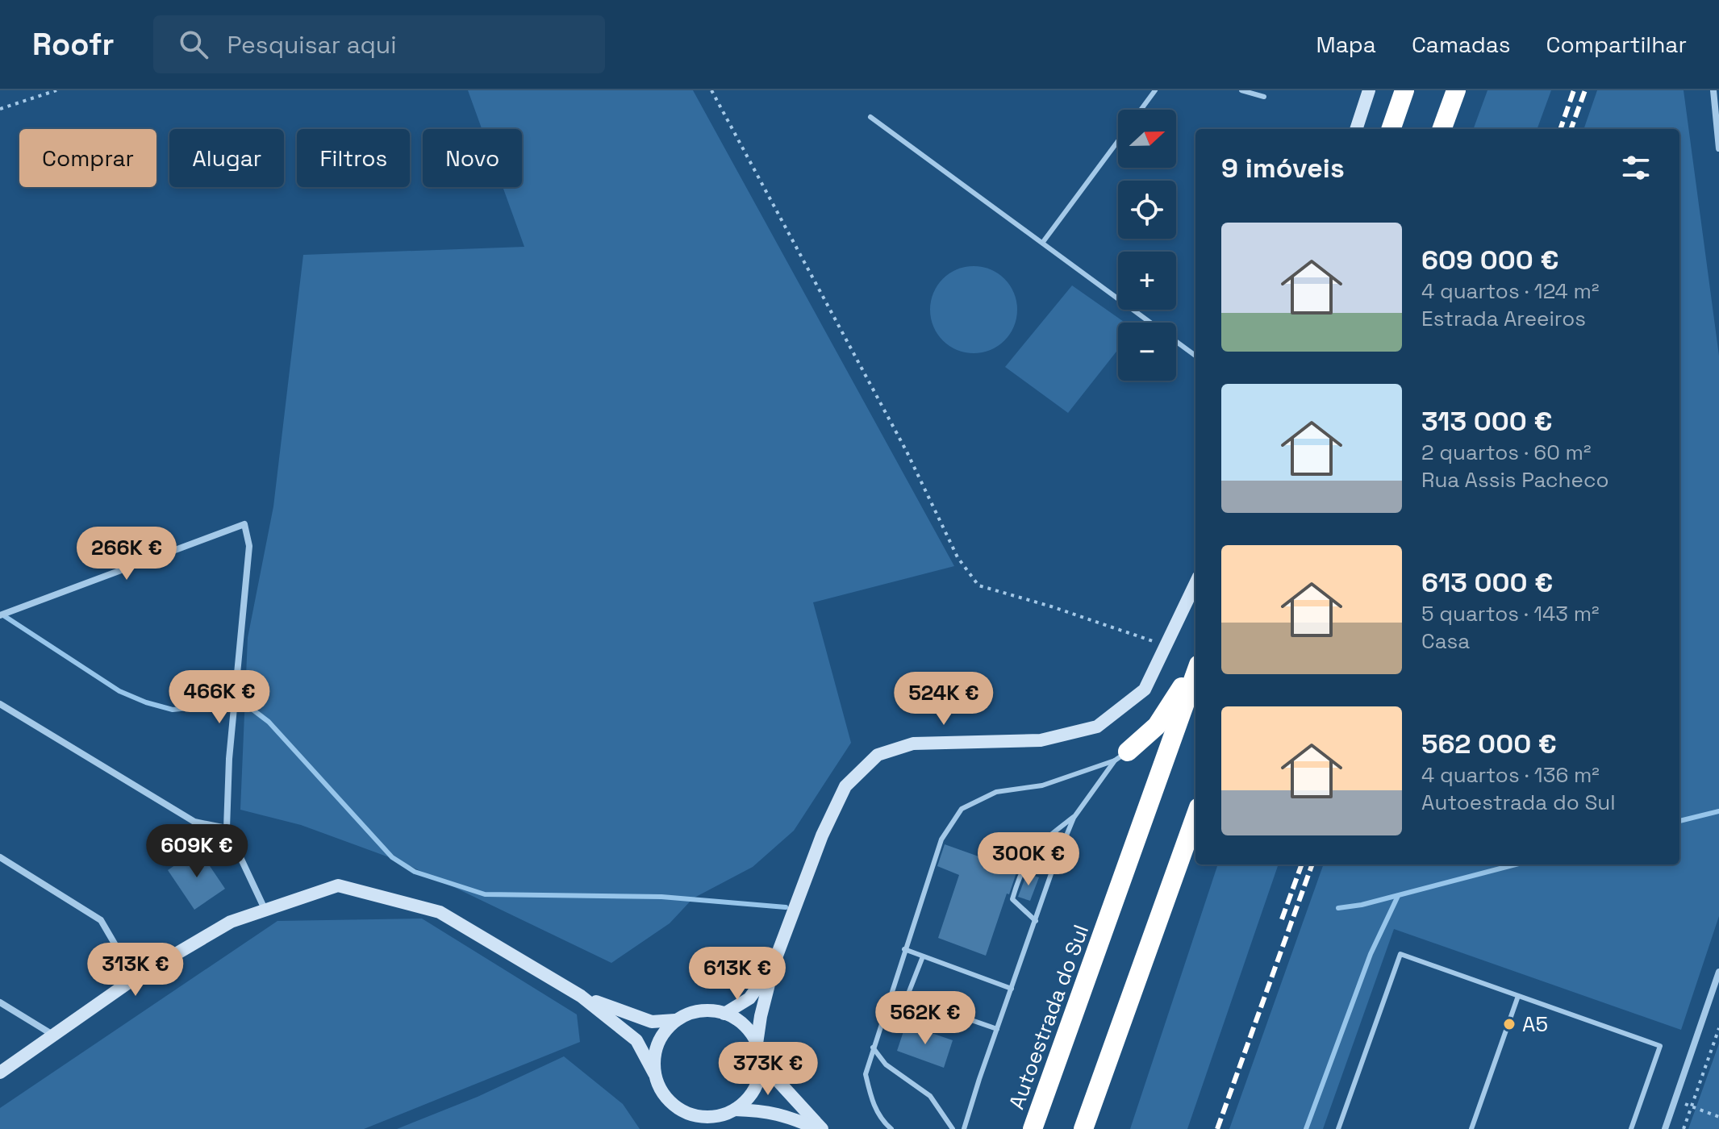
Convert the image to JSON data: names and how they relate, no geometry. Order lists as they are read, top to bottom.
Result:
{
  "streets": {
    "highway": ["Autoestrada do Sul"]
  },
  "places": ["A5"],
  "north": "right",
  "page": {
    "header": "Roofr",
    "search": "Pesquisar aqui",
    "nav": ["Mapa", "Camadas", "Compartilhar"],
    "map_buttons": ["+", "−"],
    "chip": [
      "Comprar",
      "Alugar",
      "Filtros",
      "Novo"
    ],
    "heading": "9 imóveis",
    "list": [
      {
        "name": "609 000 €",
        "note": "4 quartos · 124 m² · Estrada Areeiros"
      },
      {
        "name": "313 000 €",
        "note": "2 quartos · 60 m² · Rua Assis Pacheco"
      },
      {
        "name": "613 000 €",
        "note": "5 quartos · 143 m² · Casa"
      },
      {
        "name": "562 000 €",
        "note": "4 quartos · 136 m² · Autoestrada do Sul"
      }
    ],
    "price": [
      "266K €",
      "466K €",
      "524K €",
      "609K €",
      "300K €",
      "313K €",
      "613K €",
      "562K €",
      "373K €"
    ]
  }
}
